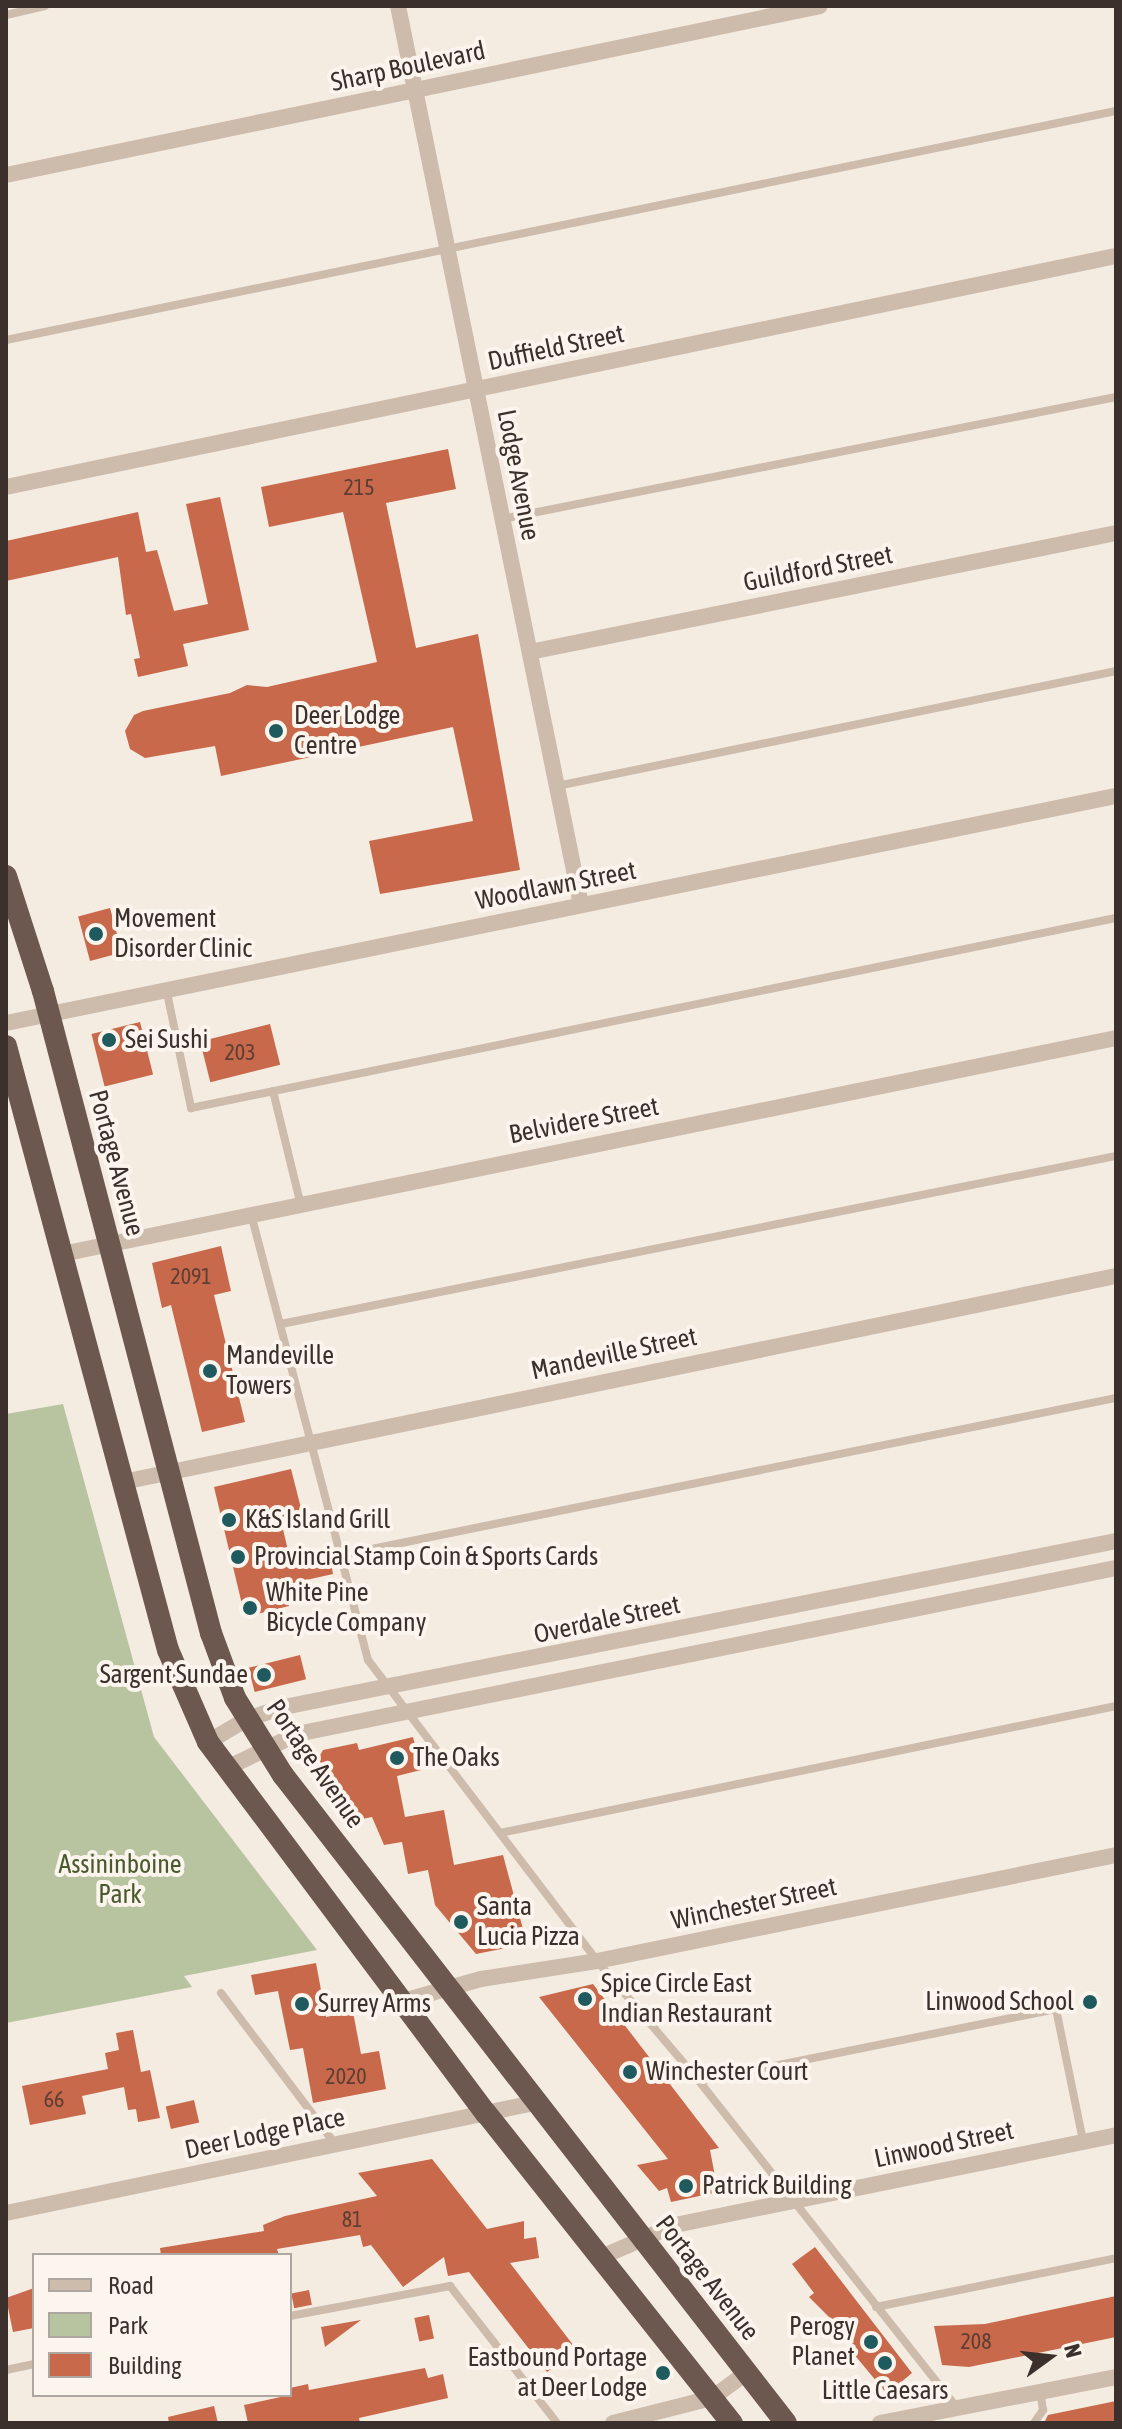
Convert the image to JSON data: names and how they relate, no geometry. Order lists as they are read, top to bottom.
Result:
{
  "streets": {
    "highway": ["Portage Avenue"],
    "street": [
      "Sharp Boulevard",
      "Duffield Street",
      "Lodge Avenue",
      "Guildford Street",
      "Woodlawn Street",
      "Belvidere Street",
      "Mandeville Street",
      "Overdale Street",
      "Winchester Street",
      "Deer Lodge Place",
      "Linwood Street"
    ]
  },
  "crossings": [
    ["Sharp Boulevard", "Lodge Avenue"],
    ["Duffield Street", "Lodge Avenue"],
    ["Lodge Avenue", "Guildford Street"],
    ["Lodge Avenue", "Woodlawn Street"],
    ["Woodlawn Street", "Portage Avenue"],
    ["Belvidere Street", "Portage Avenue"],
    ["Portage Avenue", "Mandeville Street"],
    ["Portage Avenue", "Overdale Street"],
    ["Portage Avenue", "Winchester Street"],
    ["Portage Avenue", "Deer Lodge Place"],
    ["Portage Avenue", "Linwood Street"]
  ],
  "parks": ["Assininboine Park"],
  "places": [
    "Deer Lodge Centre",
    "Movement Disorder Clinic",
    "Sei Sushi",
    "Mandeville Towers",
    "K&S Island Grill",
    "Provincial Stamp Coin & Sports Cards",
    "White Pine Bicycle Company",
    "Sargent Sundae",
    "The Oaks",
    "Santa Lucia Pizza",
    "Spice Circle East Indian Restaurant",
    "Linwood School",
    "Surrey Arms",
    "Winchester Court",
    "Patrick Building",
    "Perogy Planet",
    "Little Caesars",
    "Eastbound Portage at Deer Lodge"
  ],
  "house_numbers": [
    "215",
    "203",
    "2091",
    "2020",
    "66",
    "81",
    "208"
  ],
  "legend": ["Road", "Park", "Building"],
  "north": "right"
}
